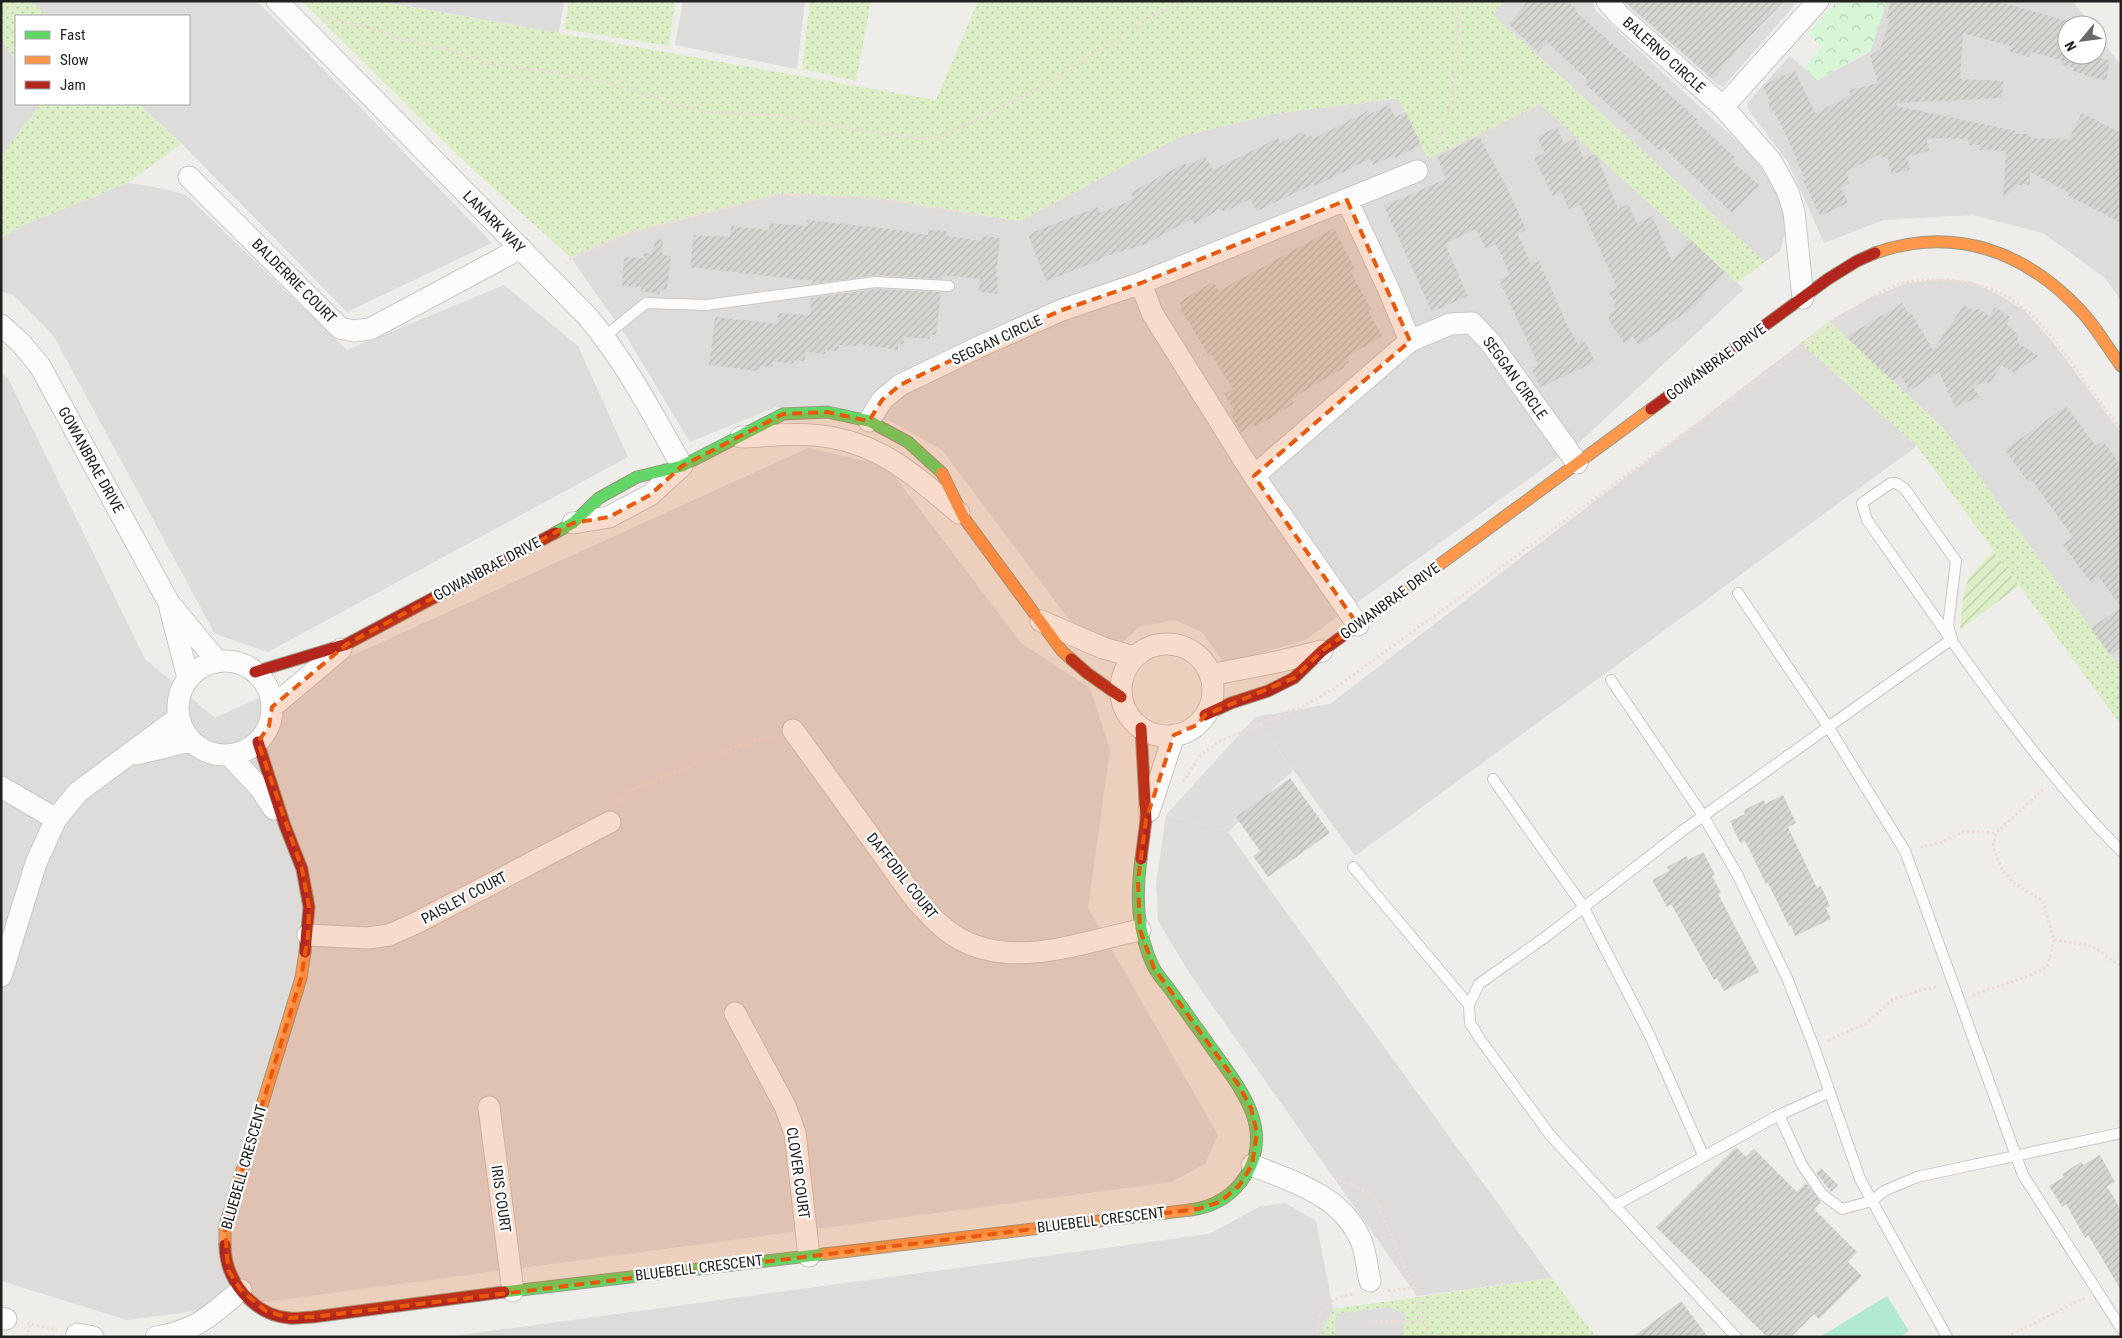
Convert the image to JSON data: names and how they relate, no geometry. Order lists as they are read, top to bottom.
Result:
{
  "streets": {
    "street": [
      "BALERNO CIRCLE",
      "LANARK WAY",
      "BALDERRIE COURT",
      "SEGGAN CIRCLE",
      "GOWANBRAE DRIVE",
      "DAFFODIL COURT",
      "PAISLEY COURT",
      "BLUEBELL CRESCENT",
      "CLOVER COURT",
      "IRIS COURT"
    ]
  },
  "crossings": [
    ["BALERNO CIRCLE", "GOWANBRAE DRIVE"],
    ["LANARK WAY", "BALDERRIE COURT"],
    ["LANARK WAY", "GOWANBRAE DRIVE"],
    ["SEGGAN CIRCLE", "GOWANBRAE DRIVE"],
    ["GOWANBRAE DRIVE", "BLUEBELL CRESCENT"],
    ["DAFFODIL COURT", "BLUEBELL CRESCENT"],
    ["PAISLEY COURT", "BLUEBELL CRESCENT"],
    ["BLUEBELL CRESCENT", "CLOVER COURT"],
    ["BLUEBELL CRESCENT", "IRIS COURT"]
  ],
  "legend": ["Fast", "Slow", "Jam"],
  "north": "bottom left"
}
